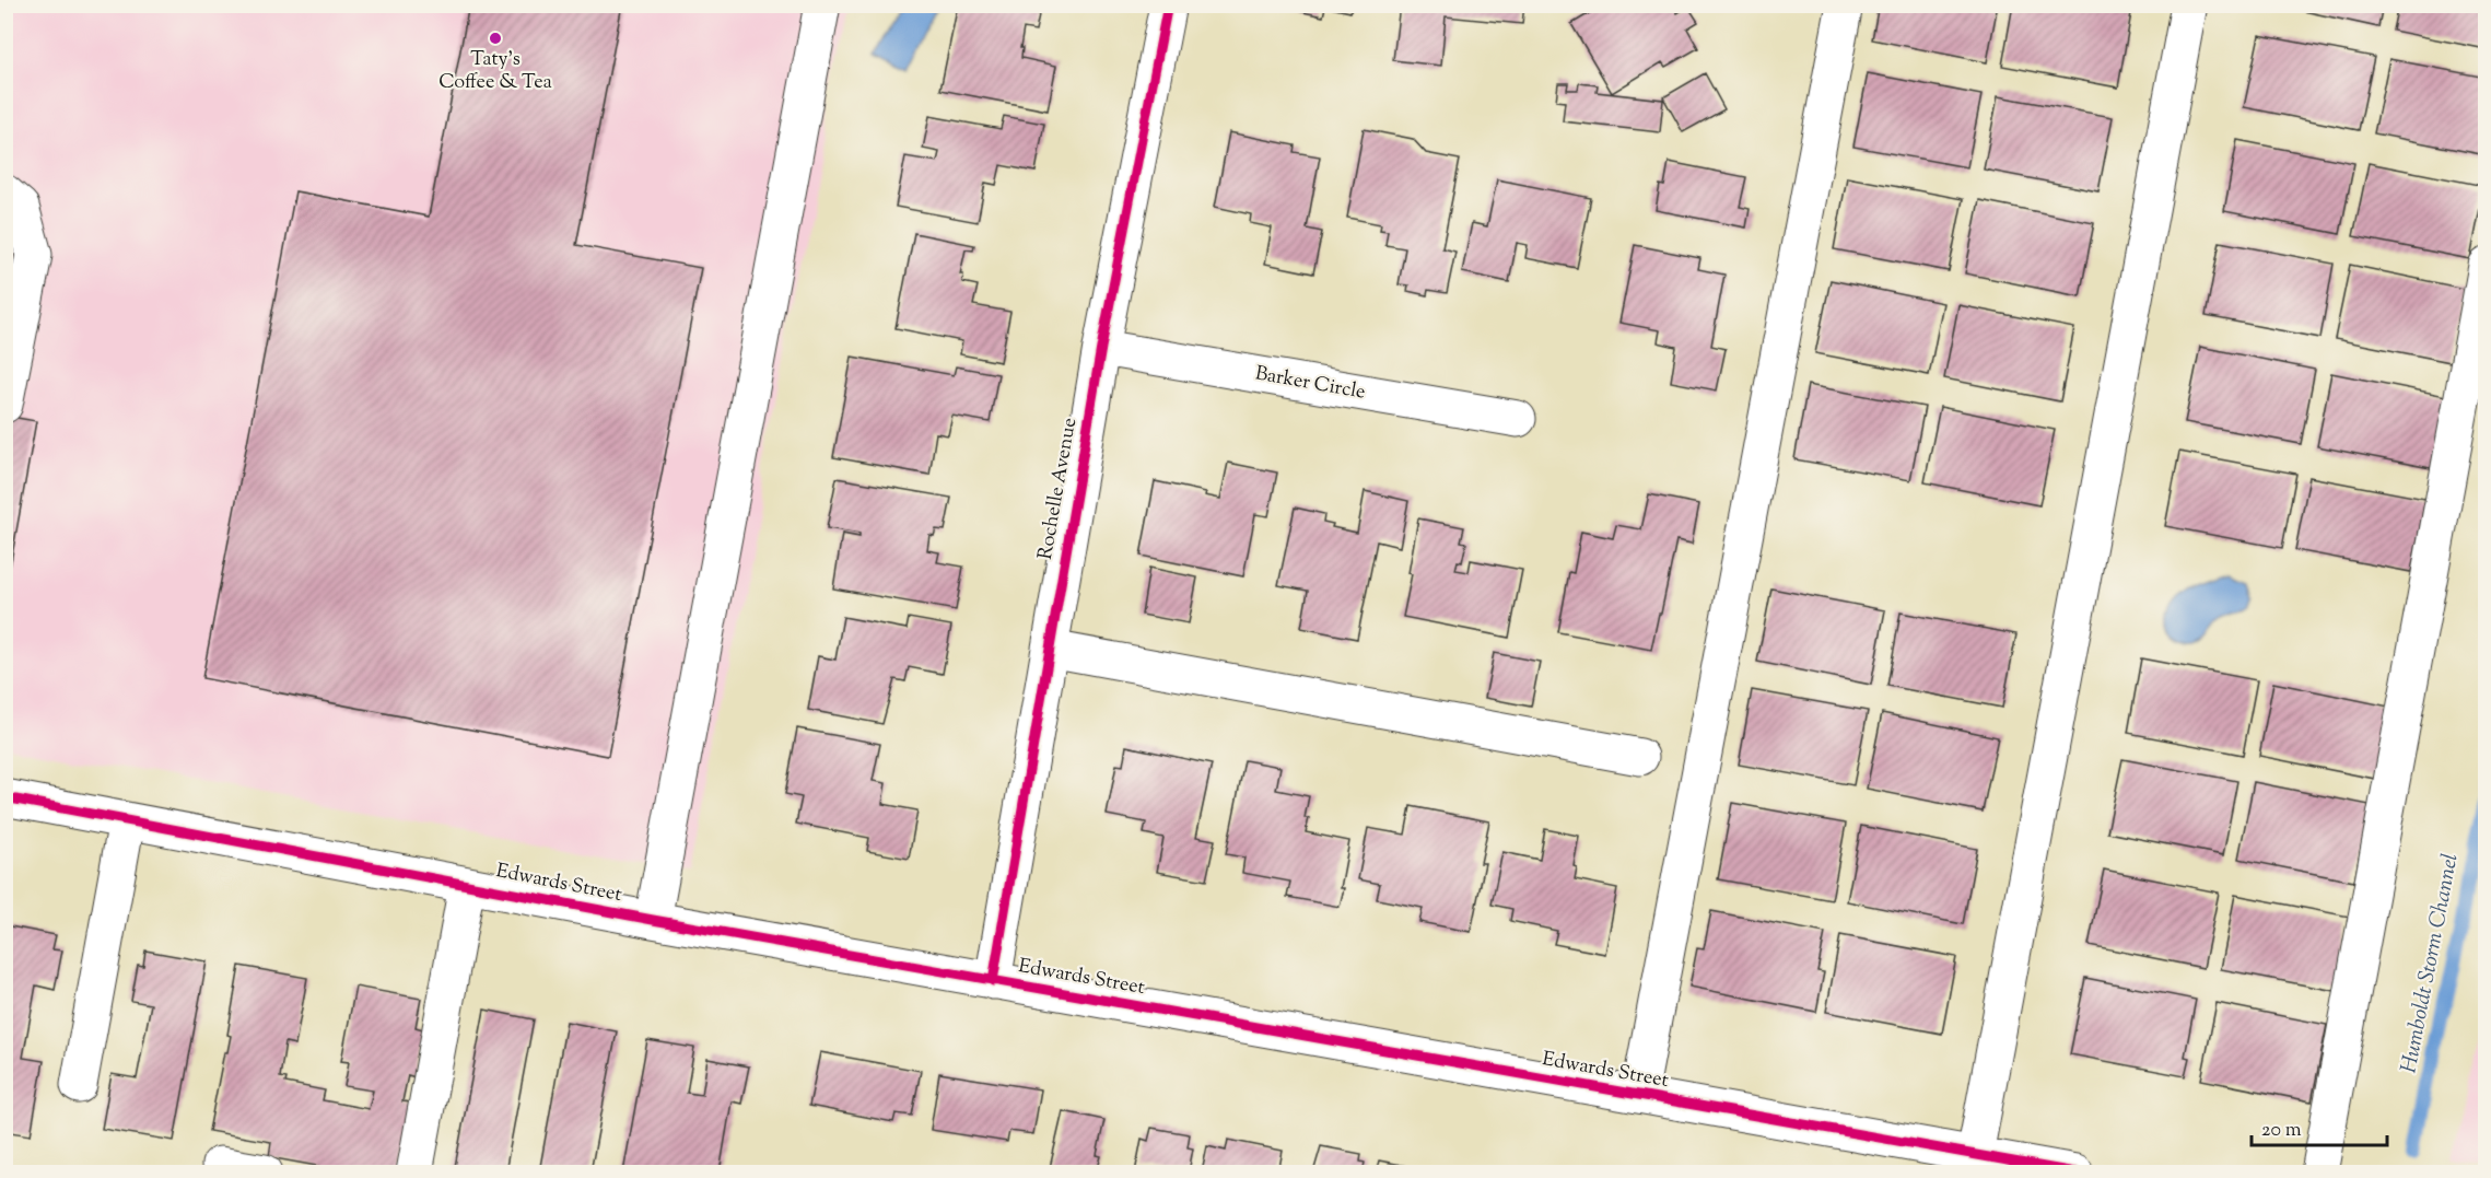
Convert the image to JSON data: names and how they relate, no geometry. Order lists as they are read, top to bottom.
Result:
{
  "streets": {
    "street": ["Barker Circle", "Rochelle Avenue", "Edwards Street"]
  },
  "crossings": [
    ["Barker Circle", "Rochelle Avenue"],
    ["Rochelle Avenue", "Edwards Street"]
  ],
  "water": ["Humboldt Storm Channel"],
  "places": ["Taty's Coffee & Tea"],
  "scale_bar": "20 m"
}
